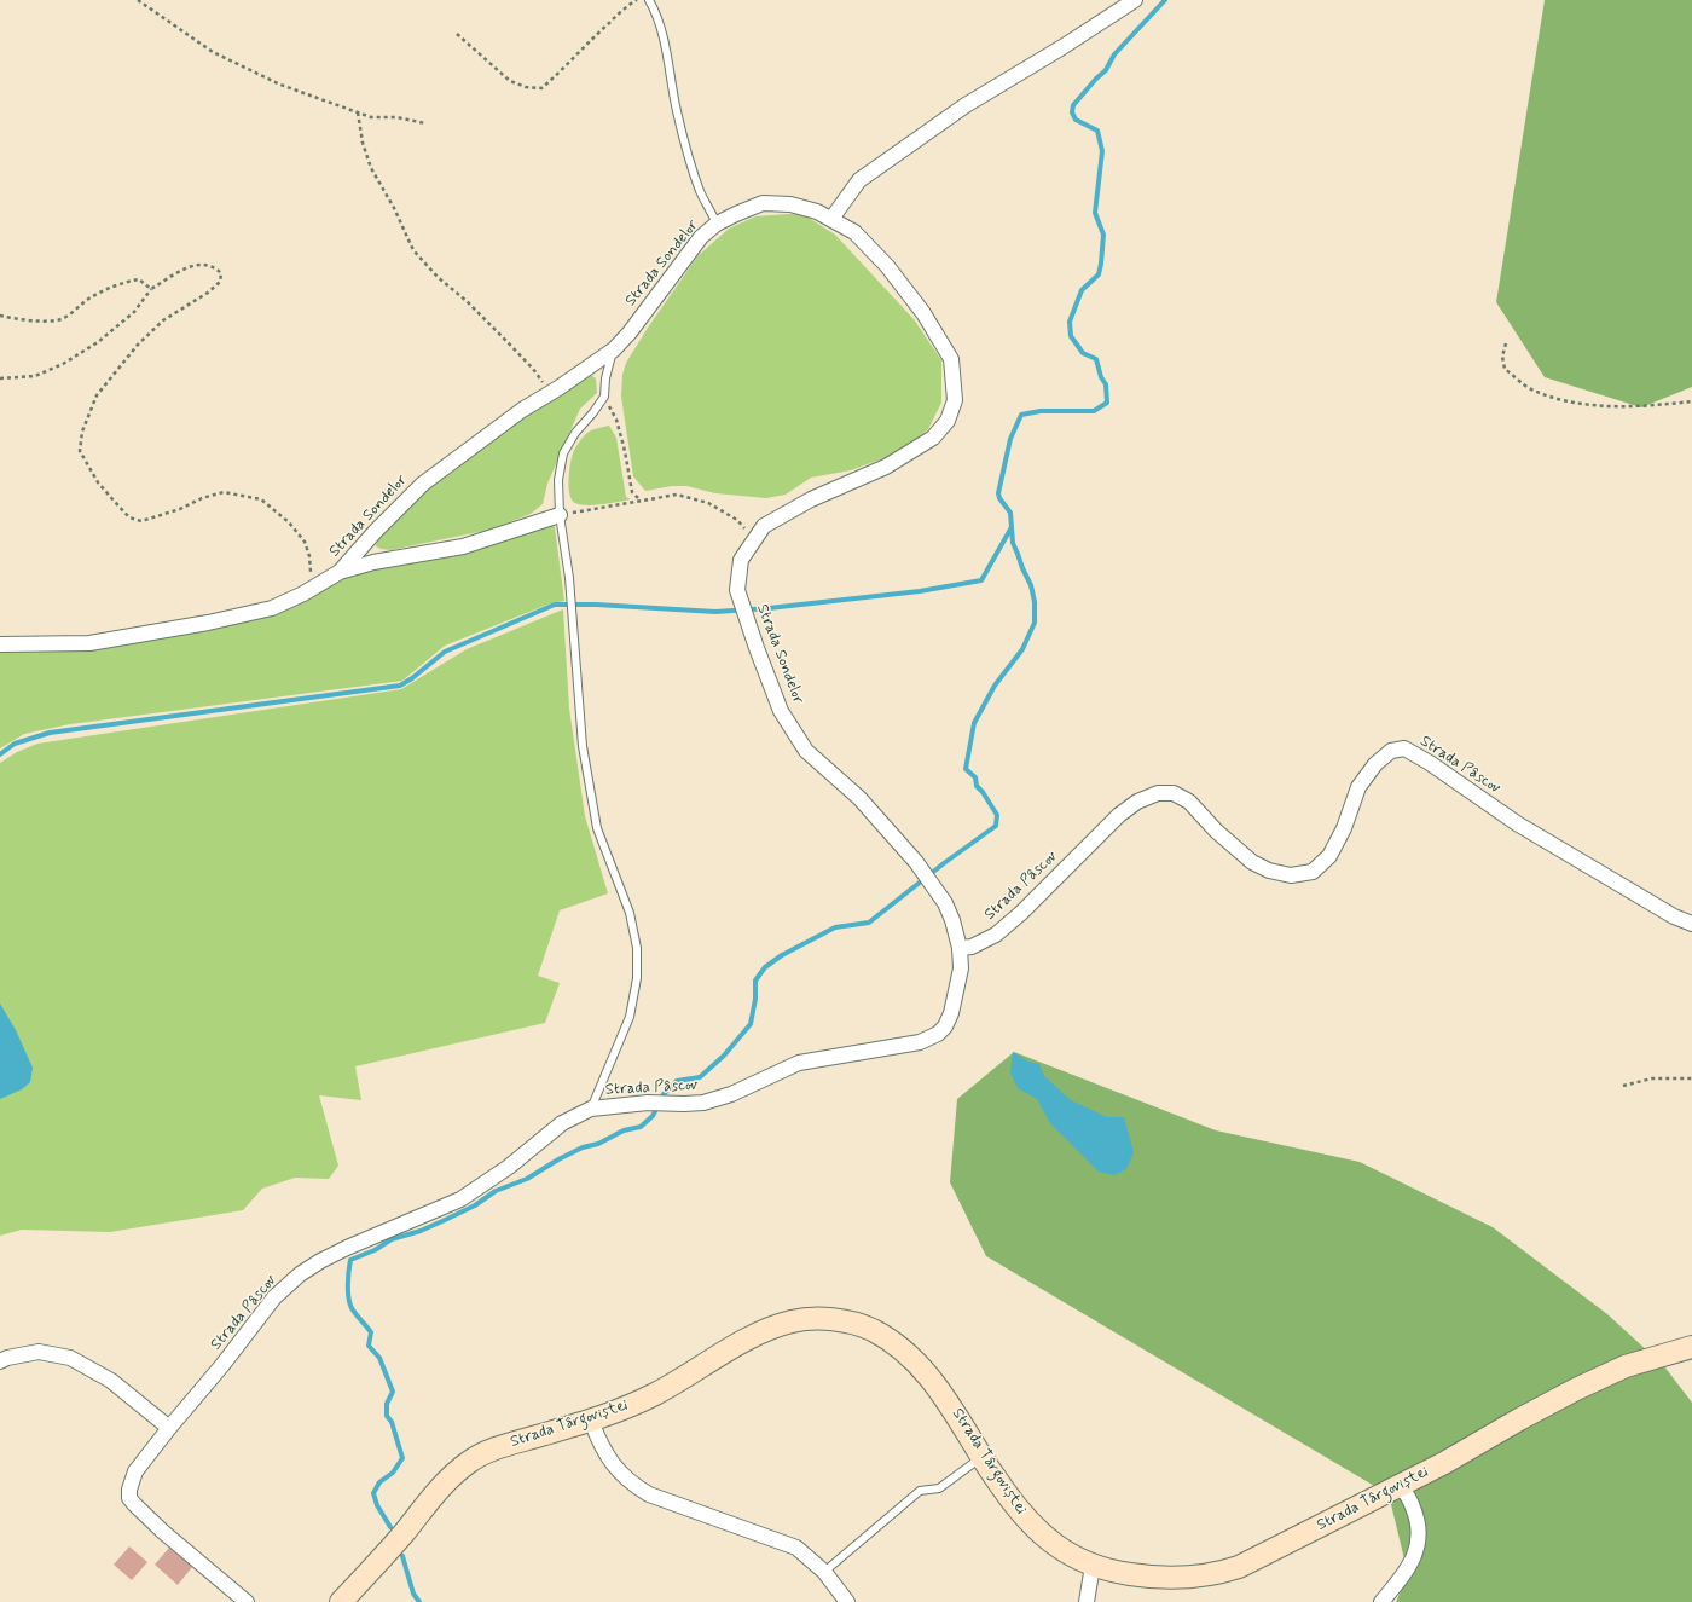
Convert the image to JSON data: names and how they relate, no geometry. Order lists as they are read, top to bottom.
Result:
{
  "streets": {
    "main road": ["Strada Târgoviștei"],
    "street": ["Strada Sondelor", "Strada Pâscov"]
  },
  "crossings": [
    ["Strada Sondelor", "Strada Pâscov"]
  ]
}
